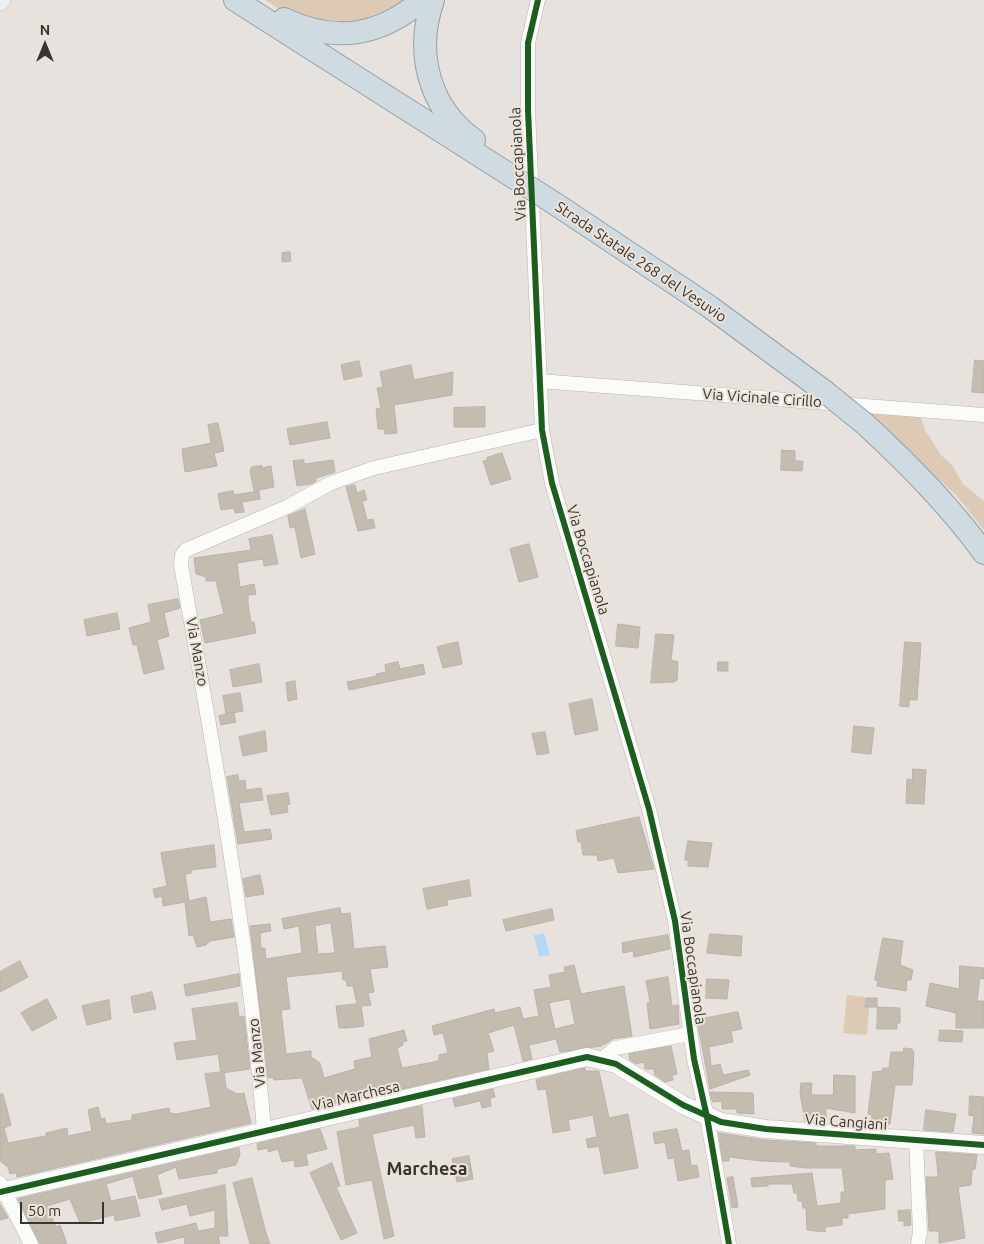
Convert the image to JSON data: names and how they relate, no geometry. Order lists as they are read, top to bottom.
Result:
{
  "streets": {
    "highway": ["Strada Statale 268 del Vesuvio"],
    "street": [
      "Via Boccapianola",
      "Via Vicinale Cirillo",
      "Via Manzo",
      "Via Marchesa",
      "Via Cangiani"
    ]
  },
  "crossings": [
    ["Via Boccapianola", "Via Vicinale Cirillo"],
    ["Via Boccapianola", "Via Manzo"],
    ["Via Boccapianola", "Via Marchesa"],
    ["Via Boccapianola", "Via Cangiani"],
    ["Via Manzo", "Via Marchesa"],
    ["Via Marchesa", "Via Cangiani"]
  ],
  "districts": ["Marchesa"],
  "scale_bar": "50 m",
  "north": "top"
}
